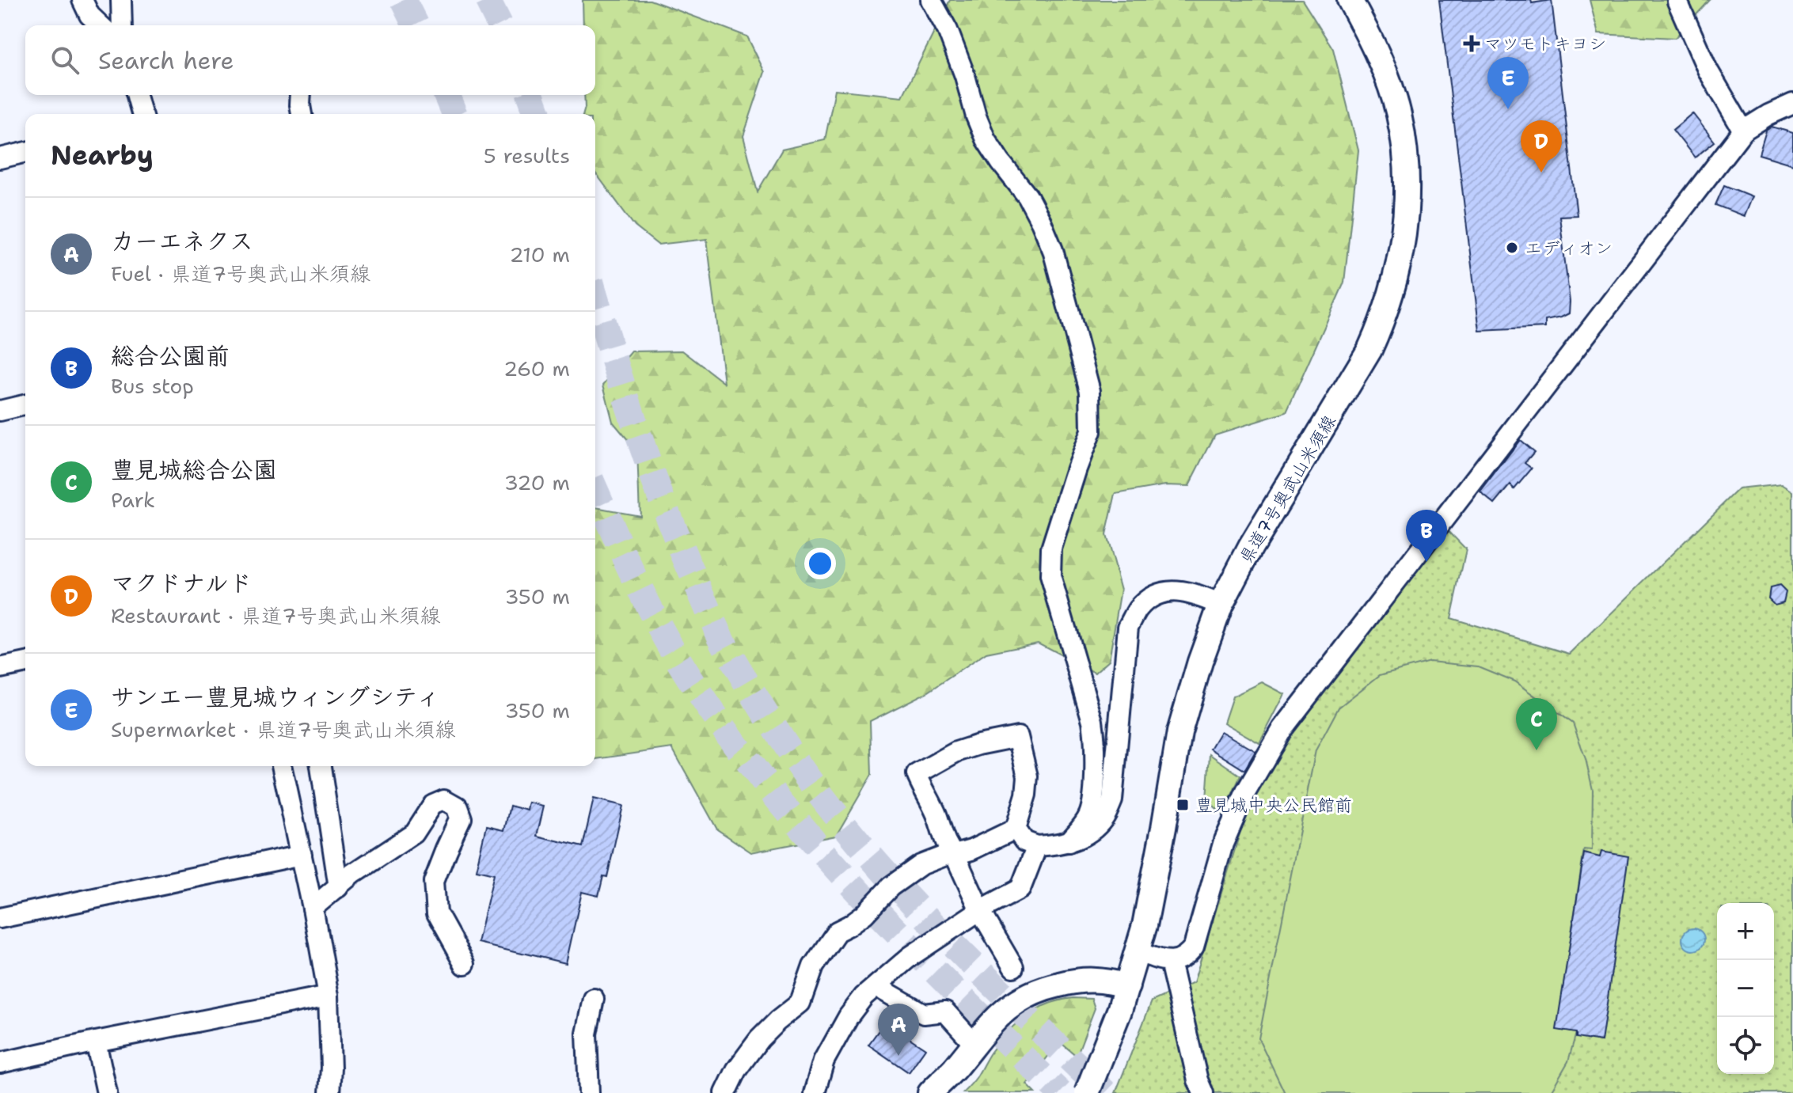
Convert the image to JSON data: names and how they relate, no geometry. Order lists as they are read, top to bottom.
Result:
{
  "streets": {
    "main road": ["県道7号奥武山米須線"]
  },
  "places": {
    "health": ["マツモトキヨシ"],
    "other": ["エディオン"],
    "transit": ["豊見城中央公民館前"]
  },
  "page": {
    "search": "Search here",
    "pins": [
      "E",
      "D",
      "B",
      "C",
      "A"
    ],
    "heading": ["Nearby", "5 results"],
    "list": [
      {
        "mark": "A",
        "name": "カーエネクス",
        "note": "Fuel · 県道7号奥武山米須線",
        "value": "210 m"
      },
      {
        "mark": "B",
        "name": "総合公園前",
        "note": "Bus stop",
        "value": "260 m"
      },
      {
        "mark": "C",
        "name": "豊見城総合公園",
        "note": "Park",
        "value": "320 m"
      },
      {
        "mark": "D",
        "name": "マクドナルド",
        "note": "Restaurant · 県道7号奥武山米須線",
        "value": "350 m"
      },
      {
        "mark": "E",
        "name": "サンエー豊見城ウィングシティ",
        "note": "Supermarket · 県道7号奥武山米須線",
        "value": "350 m"
      }
    ],
    "map_buttons": ["+", "−"]
  }
}
